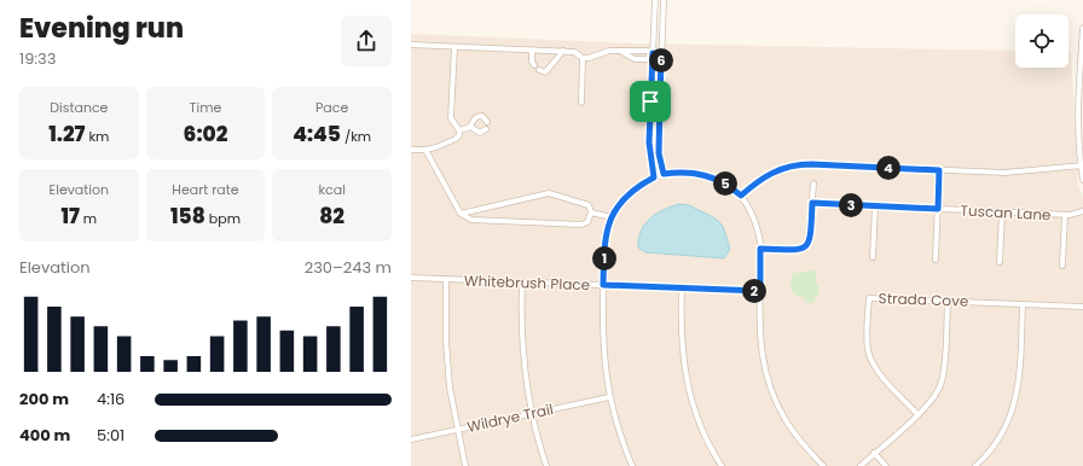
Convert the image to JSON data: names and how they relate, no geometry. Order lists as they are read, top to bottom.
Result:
{
  "streets": {
    "street": [
      "Tuscan Lane",
      "Whitebrush Place",
      "Strada Cove",
      "Wildrye Trail"
    ]
  },
  "page": {
    "heading": ["Evening run", "19:33"],
    "pins": [
      "6",
      "4",
      "5",
      "3",
      "1",
      "2"
    ],
    "stats": [
      ["Distance", "1.27 km"],
      ["Time", "6:02"],
      ["Pace", "4:45 /km"],
      ["Elevation", "17 m"],
      ["Heart rate", "158 bpm"],
      ["kcal", "82"]
    ],
    "chart": ["Elevation", "230–243 m"],
    "list": [
      {
        "name": "200 m",
        "note": "4:16"
      },
      {
        "name": "400 m",
        "note": "5:01"
      }
    ]
  }
}
